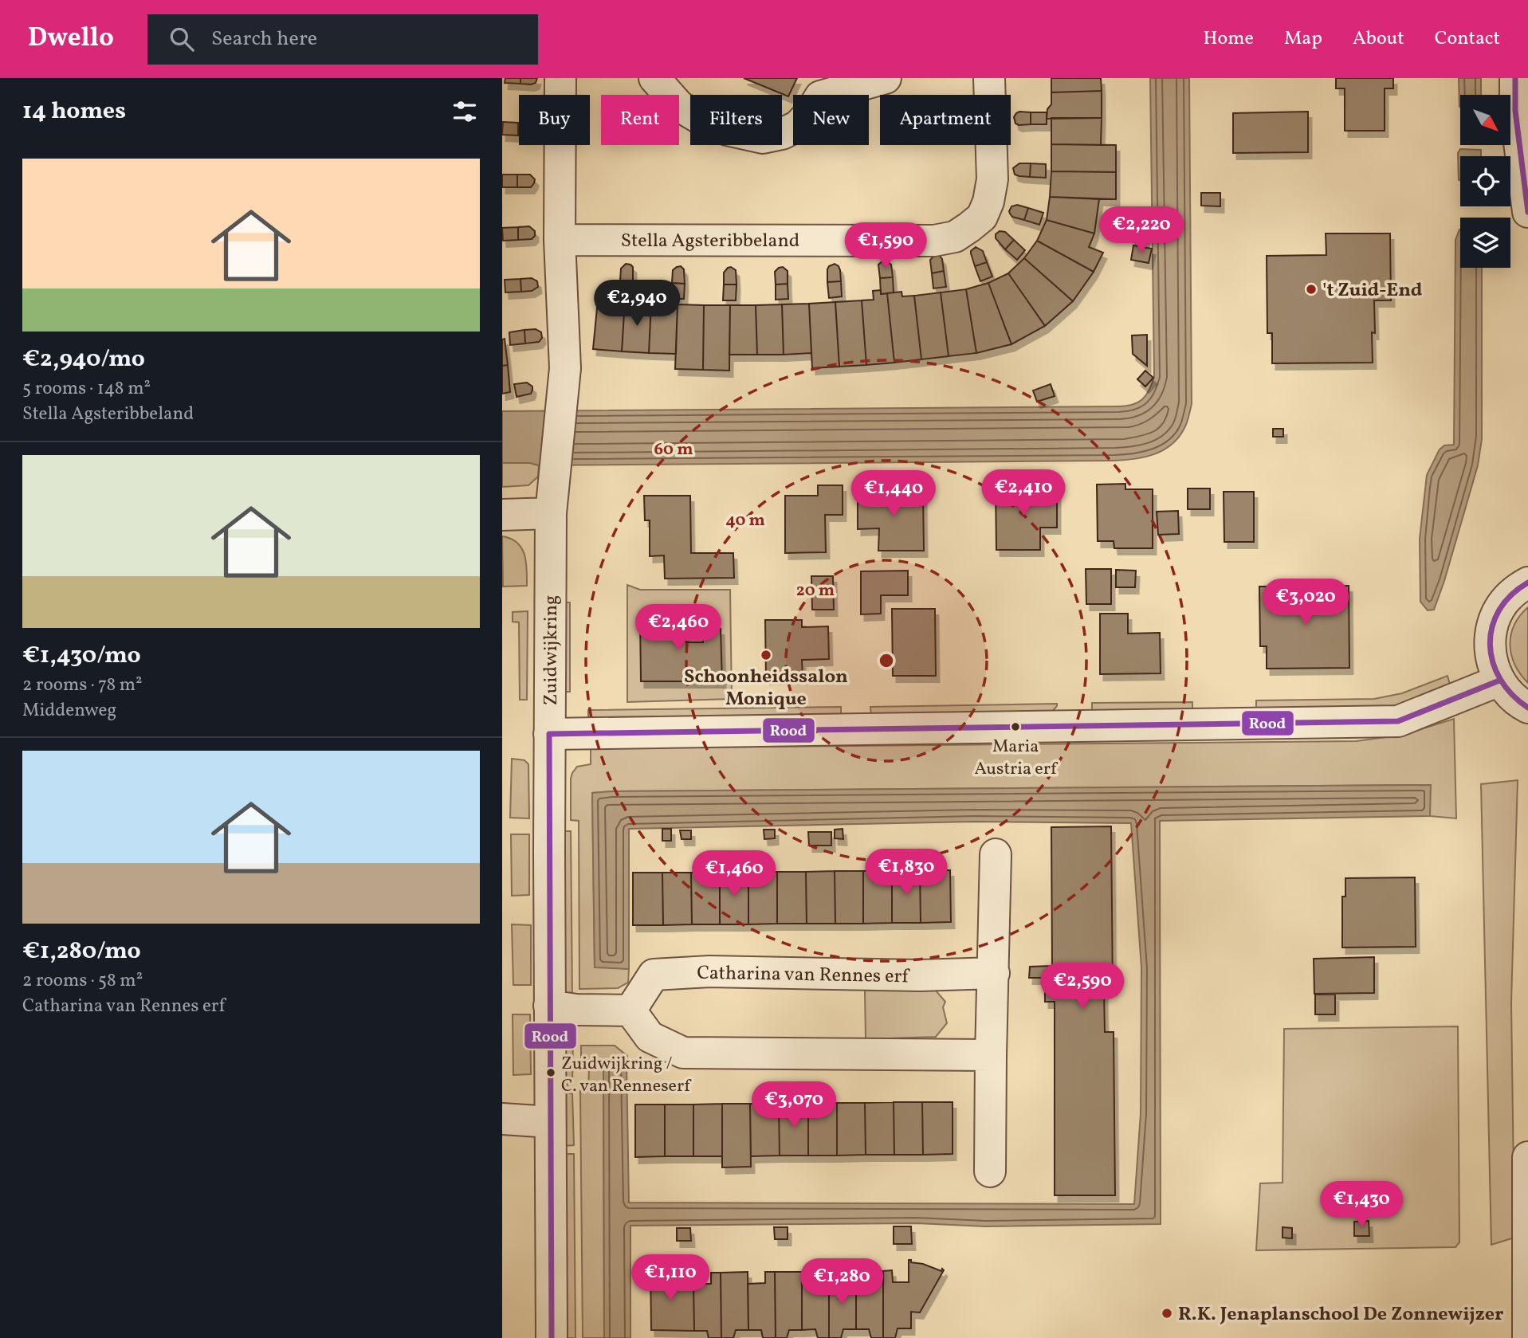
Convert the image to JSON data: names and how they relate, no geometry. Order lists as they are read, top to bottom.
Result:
{
  "streets": {
    "street": ["Stella Agsteribbeland", "Zuidwijkring", "Catharina van Rennes erf"]
  },
  "places": [
    "'t Zuid-End",
    "Schoonheidssalon Monique",
    "Maria Austria erf",
    "Zuidwijkring / C. van Renneserf",
    "R.K. Jenaplanschool De Zonnewijzer"
  ],
  "lines": ["transit line Rood"],
  "north": "bottom right",
  "page": {
    "header": "Dwello",
    "search": "Search here",
    "nav": [
      "Home",
      "Map",
      "About",
      "Contact"
    ],
    "heading": "14 homes",
    "chip": [
      "Buy",
      "Rent",
      "Filters",
      "New",
      "Apartment"
    ],
    "list": [
      {
        "name": "€2,940/mo",
        "note": "5 rooms · 148 m² · Stella Agsteribbeland"
      },
      {
        "name": "€1,430/mo",
        "note": "2 rooms · 78 m² · Middenweg"
      },
      {
        "name": "€1,280/mo",
        "note": "2 rooms · 58 m² · Catharina van Rennes erf"
      }
    ],
    "price": [
      "€2,220",
      "€1,590",
      "€2,940",
      "€2,410",
      "€1,440",
      "€3,020",
      "€2,460",
      "€1,830",
      "€1,460",
      "€2,590",
      "€3,070",
      "€1,430",
      "€1,110",
      "€1,280"
    ]
  },
  "rings": ["60 m", "40 m", "20 m"]
}
